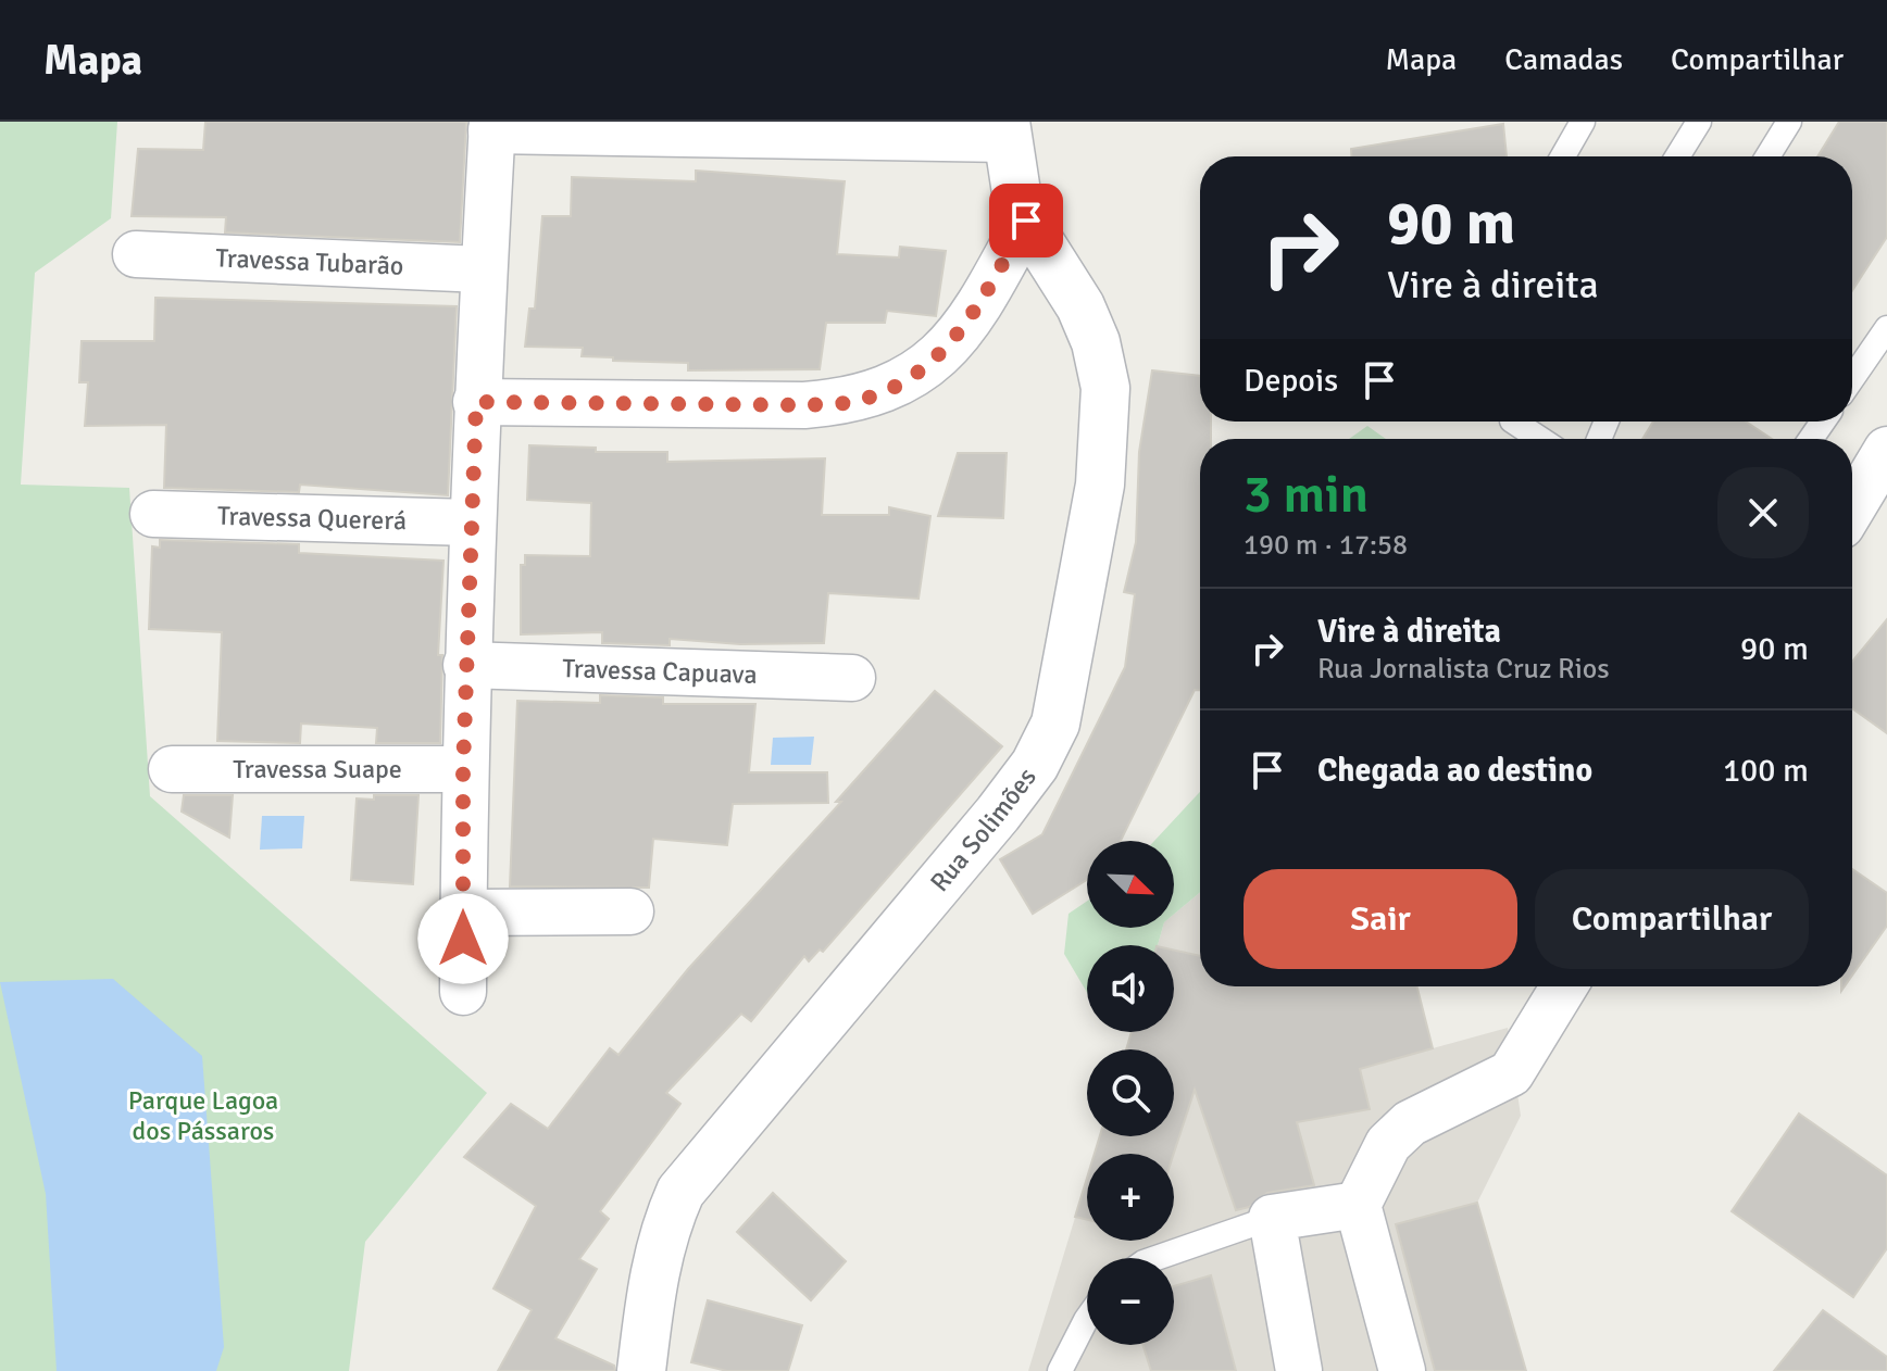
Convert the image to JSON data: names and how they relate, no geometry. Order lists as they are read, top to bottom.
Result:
{
  "streets": {
    "street": [
      "Travessa Tubarão",
      "Travessa Quererá",
      "Travessa Capuava",
      "Travessa Suape",
      "Rua Solimões"
    ]
  },
  "parks": ["Parque Lagoa dos Pássaros"],
  "north": "bottom right",
  "page": {
    "header": "Mapa",
    "nav": ["Mapa", "Camadas", "Compartilhar"],
    "turn": ["90 m", "Vire à direita"],
    "then": "Depois",
    "heading": ["3 min", "190 m · 17:58"],
    "list": [
      {
        "name": "Vire à direita",
        "note": "Rua Jornalista Cruz Rios",
        "value": "90 m"
      },
      {
        "name": "Chegada ao destino",
        "value": "100 m"
      }
    ],
    "map_buttons": ["+", "−"],
    "buttons": ["Sair", "Compartilhar"]
  }
}
